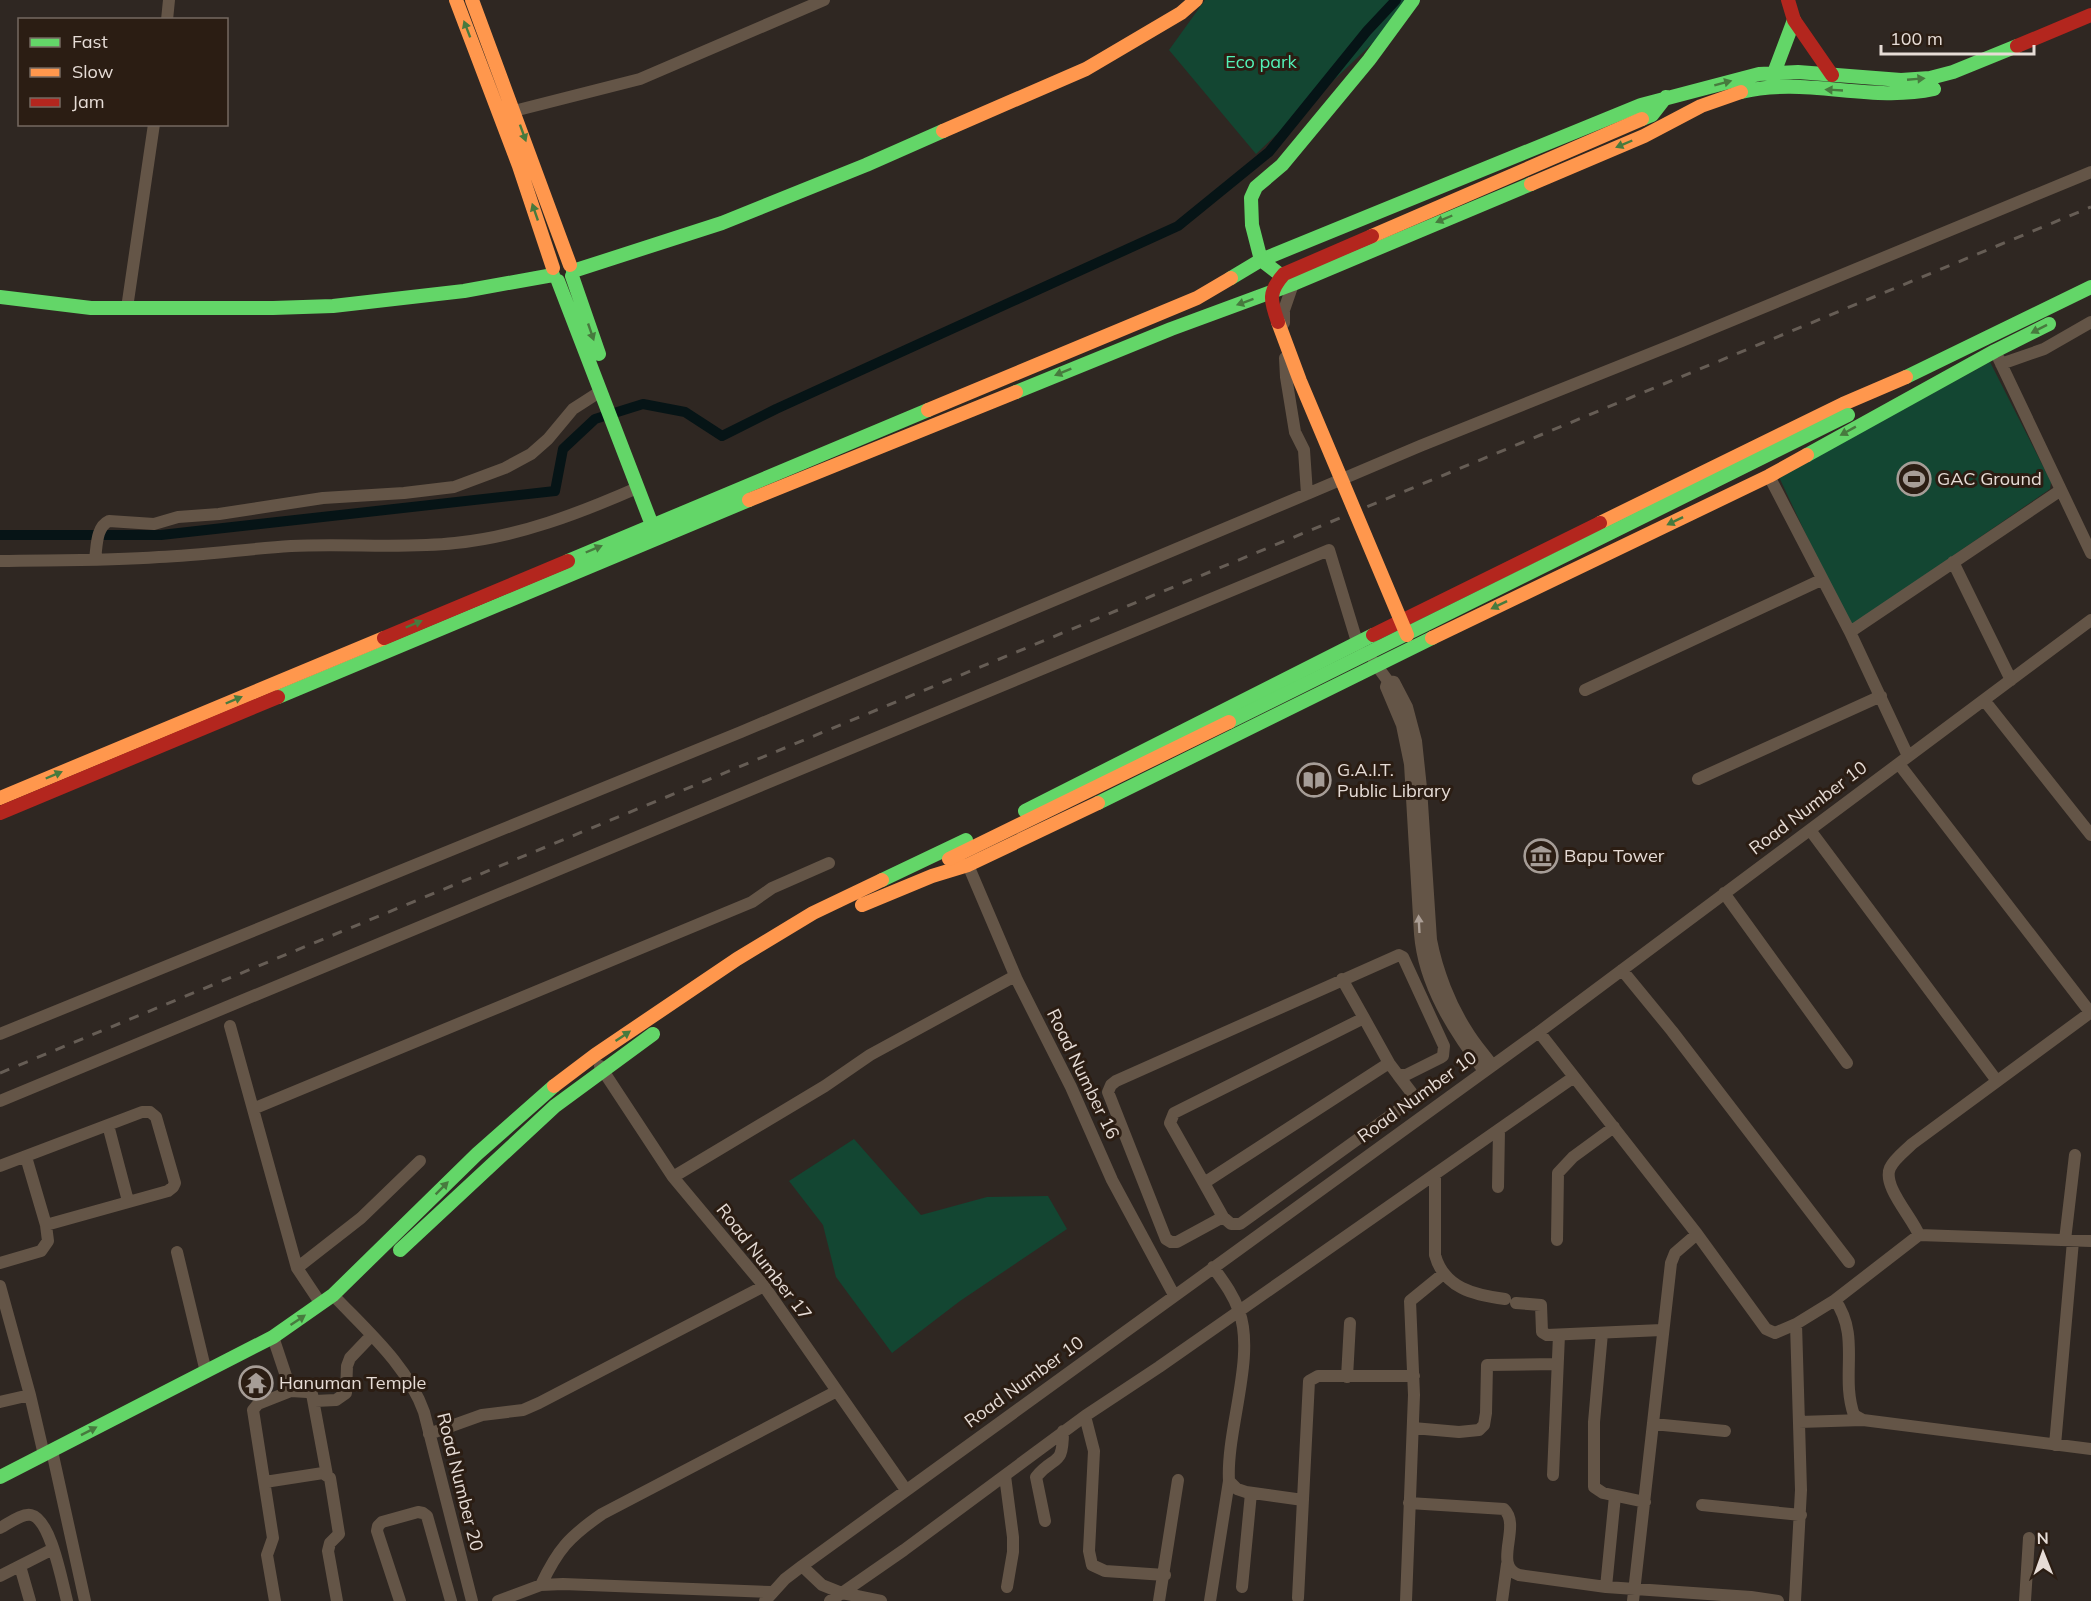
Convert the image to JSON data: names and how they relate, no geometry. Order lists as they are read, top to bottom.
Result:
{
  "streets": {
    "street": [
      "Road Number 10",
      "Road Number 16",
      "Road Number 17",
      "Road Number 20"
    ]
  },
  "crossings": [
    ["Road Number 10", "Road Number 16"],
    ["Road Number 10", "Road Number 17"]
  ],
  "parks": ["Eco park"],
  "places": {
    "sports": ["GAC Ground"],
    "library": ["G.A.I.T. Public Library"],
    "museum": ["Bapu Tower"],
    "temple": ["Hanuman Temple"]
  },
  "legend": ["Fast", "Slow", "Jam"],
  "scale_bar": "100 m",
  "north": "top"
}
